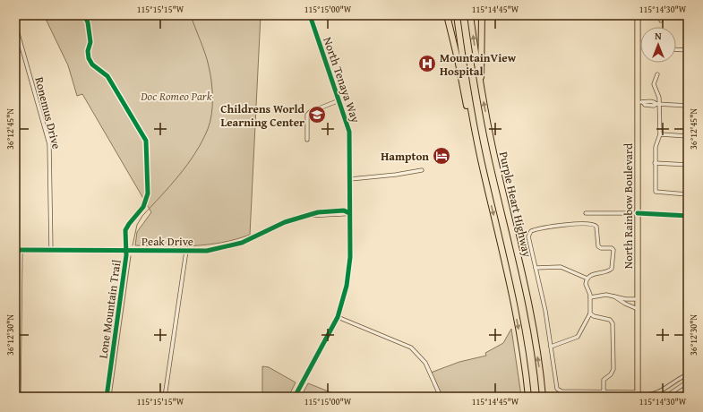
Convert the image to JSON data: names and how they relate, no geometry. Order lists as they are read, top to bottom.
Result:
{
  "streets": {
    "highway": ["Purple Heart Highway"],
    "main road": ["North Tenaya Way", "North Rainbow Boulevard", "Peak Drive"],
    "street": ["Ronemus Drive"],
    "cycle path": ["Lone Mountain Trail"]
  },
  "crossings": [
    ["North Tenaya Way", "Peak Drive"],
    ["Ronemus Drive", "Peak Drive"]
  ],
  "parks": ["Doc Romeo Park"],
  "places": {
    "hospital": ["MountainView Hospital"],
    "school or university": ["Childrens World Learning Center"],
    "hotel": ["Hampton"]
  },
  "north": "top",
  "coordinates": [
    "115°15'15\"W",
    "115°15'00\"W",
    "115°14'45\"W",
    "115°14'30\"W",
    "36°12'45\"N",
    "36°12'30\"N"
  ]
}
